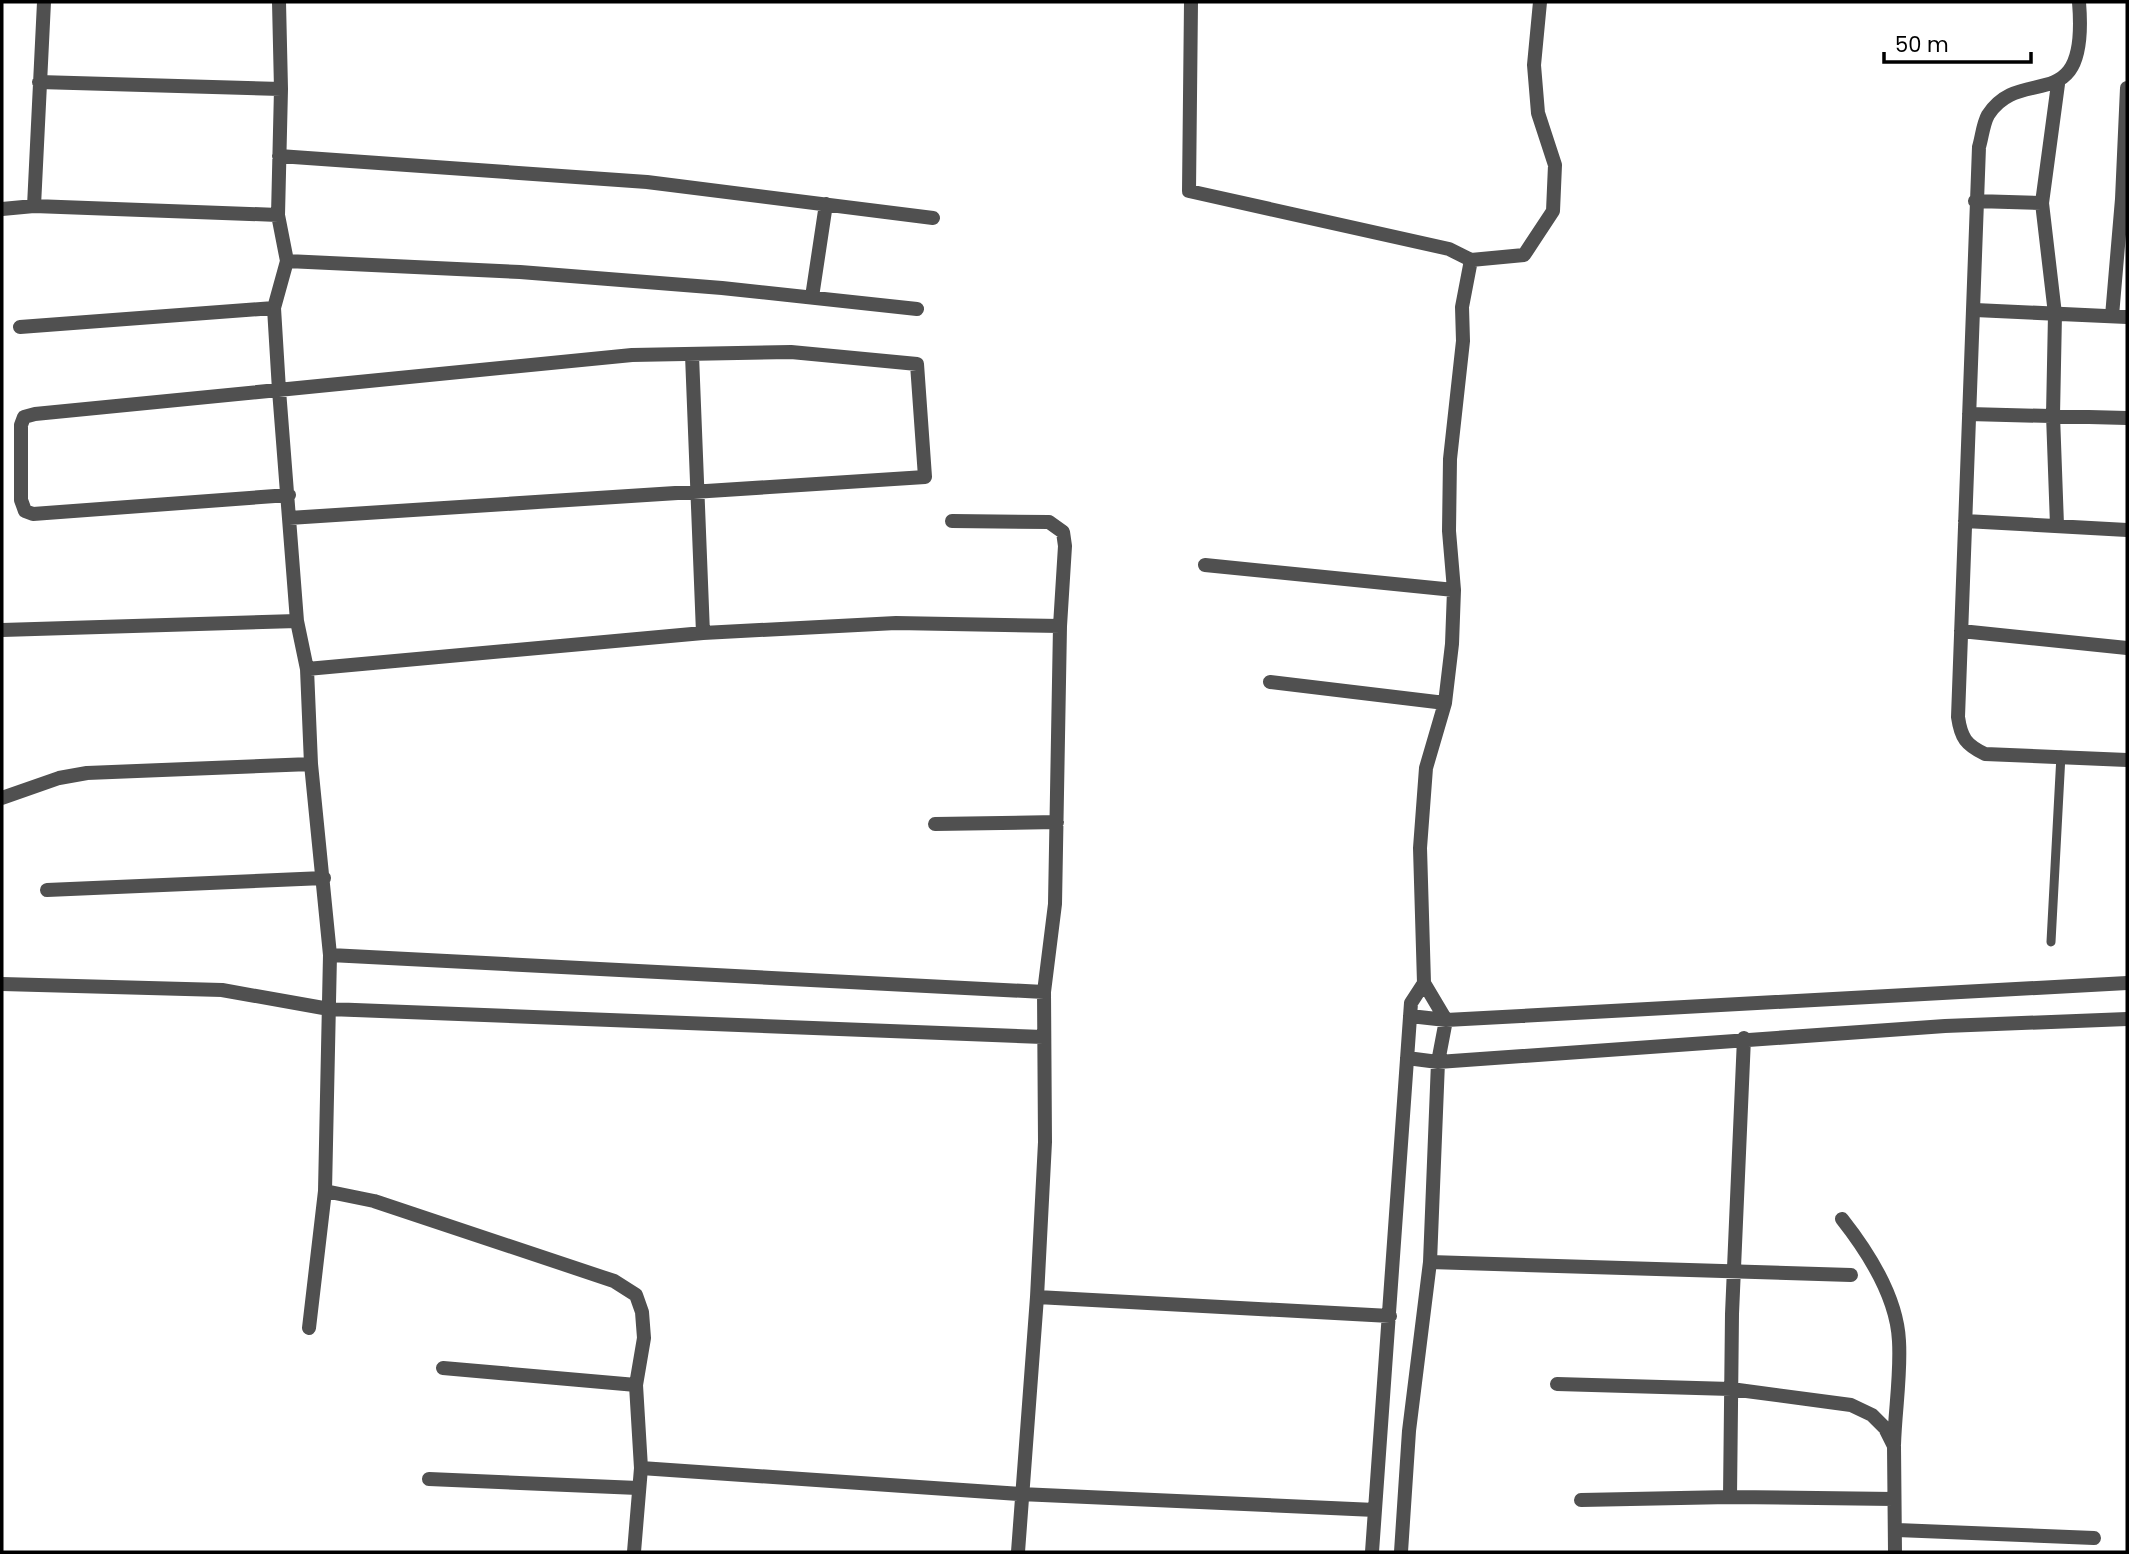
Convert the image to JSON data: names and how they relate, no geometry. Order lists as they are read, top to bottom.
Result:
{
  "scale_bar": "50 m"
}
